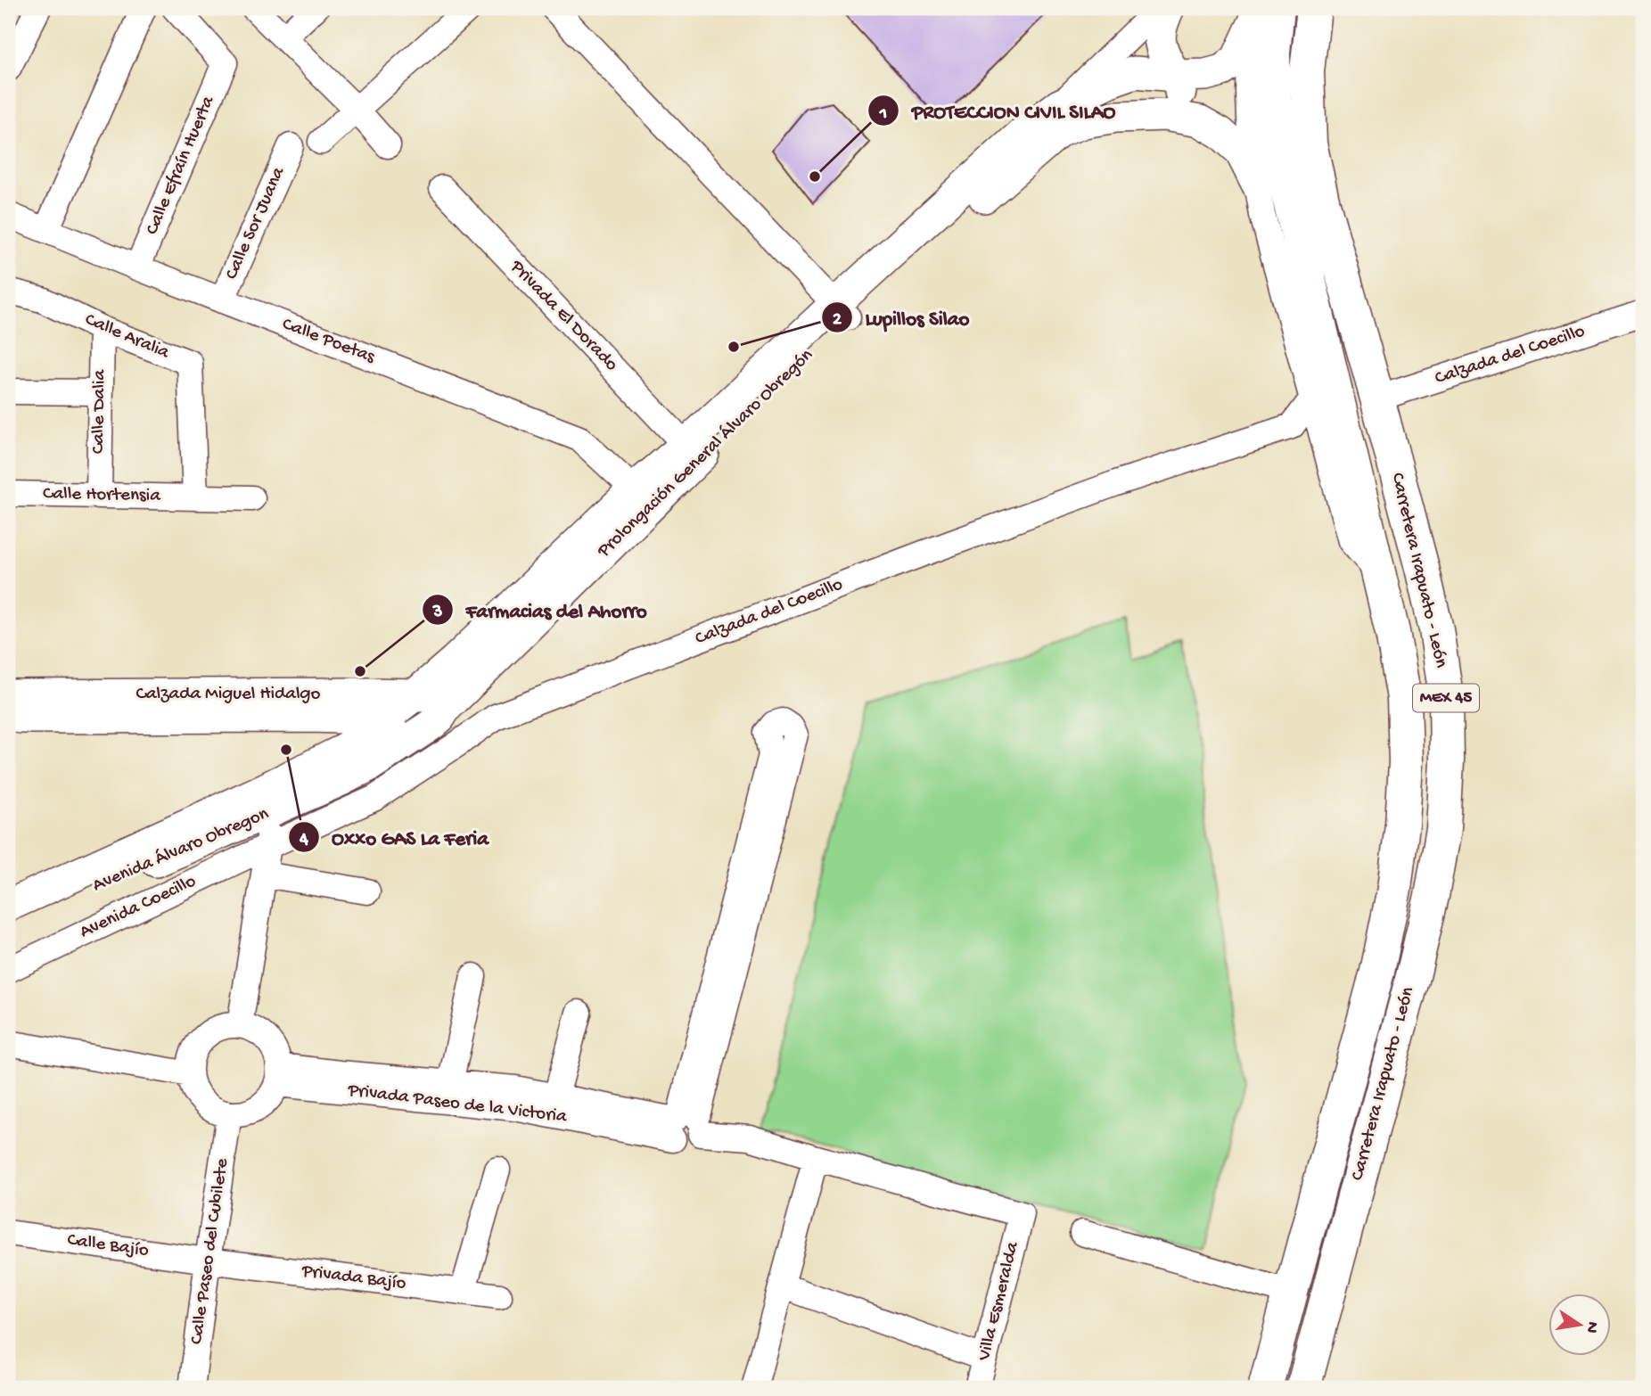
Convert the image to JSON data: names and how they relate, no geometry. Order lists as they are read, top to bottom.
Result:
{
  "streets": {
    "highway": ["Carretera Irapuato - León", "MEX 45"],
    "main road": ["Prolongación General Álvaro Obregón", "Calzada Miguel Hidalgo", "Avenida Álvaro Obregon"],
    "street": [
      "Calle Efraín Huerta",
      "Calle Sor Juana",
      "Privada El Dorado",
      "Calle Aralia",
      "Calle Poetas",
      "Calzada del Coecillo",
      "Calle Dalia",
      "Calle Hortensia",
      "Avenida Coecillo",
      "Privada Paseo de la Victoria",
      "Calle Bajío",
      "Calle Paseo del Cubilete",
      "Privada Bajío",
      "Villa Esmeralda"
    ]
  },
  "crossings": [
    ["Calle Efraín Huerta", "Calle Poetas"],
    ["Calle Sor Juana", "Calle Poetas"],
    ["Privada El Dorado", "Prolongación General Álvaro Obregón"],
    ["Calle Aralia", "Calle Dalia"],
    ["Calle Aralia", "Calle Hortensia"],
    ["Calle Poetas", "Prolongación General Álvaro Obregón"],
    ["Calzada del Coecillo", "Carretera Irapuato - León"],
    ["Calzada del Coecillo", "Avenida Coecillo"],
    ["Calle Dalia", "Calle Hortensia"],
    ["Prolongación General Álvaro Obregón", "Calzada Miguel Hidalgo"],
    ["Prolongación General Álvaro Obregón", "Avenida Álvaro Obregon"],
    ["Carretera Irapuato - León", "MEX 45"],
    ["Calzada Miguel Hidalgo", "Avenida Álvaro Obregon"],
    ["Privada Paseo de la Victoria", "Calle Paseo del Cubilete"],
    ["Privada Paseo de la Victoria", "Villa Esmeralda"],
    ["Calle Bajío", "Calle Paseo del Cubilete"],
    ["Calle Bajío", "Privada Bajío"],
    ["Calle Paseo del Cubilete", "Privada Bajío"]
  ],
  "places": [
    "PROTECCION CIVIL SILAO",
    "Lupillos Silao",
    "Farmacias del Ahorro",
    "Oxxo GAS La Feria"
  ],
  "north": "right"
}
